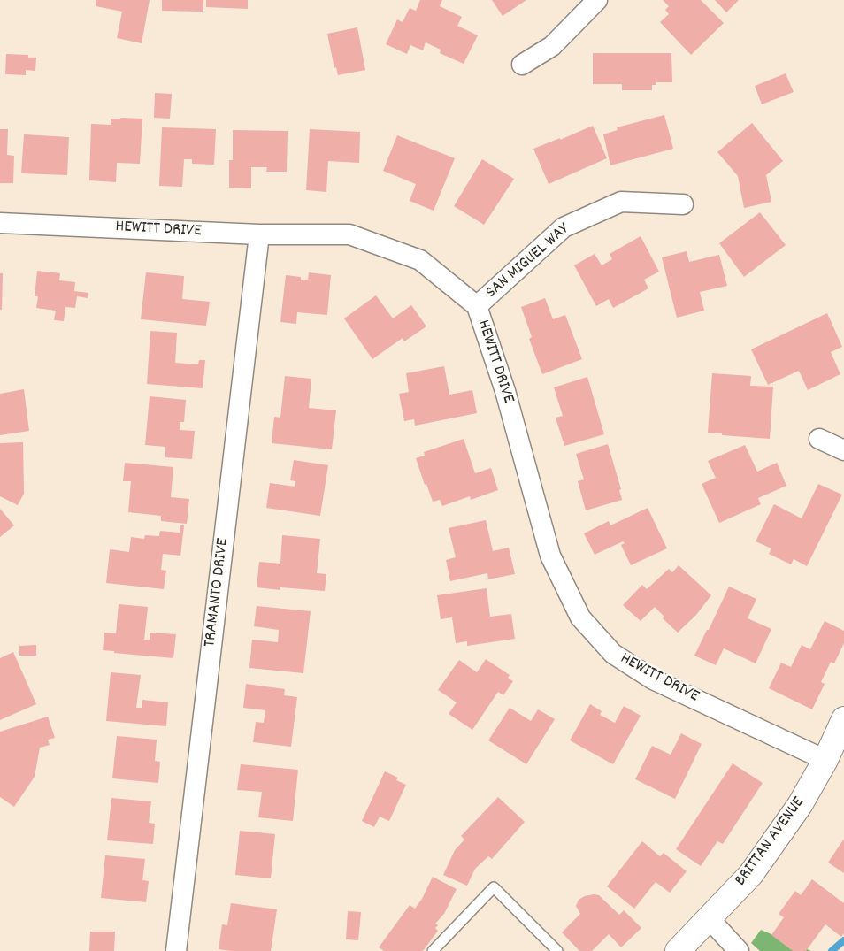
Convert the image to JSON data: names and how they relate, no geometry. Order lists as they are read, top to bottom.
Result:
{
  "streets": {
    "main road": ["BRITTAN AVENUE"],
    "street": ["HEWITT DRIVE", "SAN MIGUEL WAY", "TRAMANTO DRIVE"]
  },
  "crossings": [
    ["HEWITT DRIVE", "SAN MIGUEL WAY"],
    ["HEWITT DRIVE", "TRAMANTO DRIVE"],
    ["HEWITT DRIVE", "BRITTAN AVENUE"]
  ]
}
